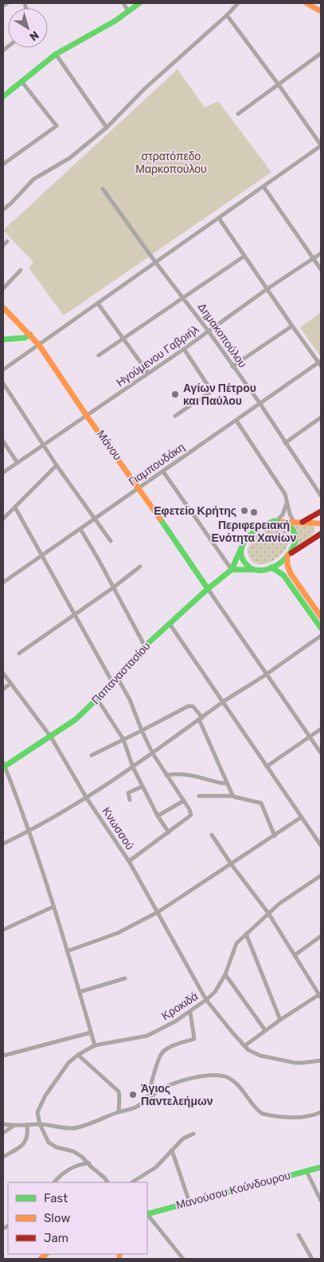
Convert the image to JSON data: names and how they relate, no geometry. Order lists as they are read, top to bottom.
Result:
{
  "streets": {
    "street": [
      "Δημακοπούλου",
      "Ηγούμενου Γαβριήλ",
      "Μάνου",
      "Γιαμπουδάκη",
      "Παπαναστασίου",
      "Κνωσσού",
      "Κροκιδά",
      "Μανούσου Κούνδουρου"
    ]
  },
  "crossings": [
    ["Δημακοπούλου", "Ηγούμενου Γαβριήλ"],
    ["Δημακοπούλου", "Γιαμπουδάκη"],
    ["Ηγούμενου Γαβριήλ", "Μάνου"],
    ["Μάνου", "Γιαμπουδάκη"],
    ["Μάνου", "Παπαναστασίου"],
    ["Παπαναστασίου", "Κνωσσού"],
    ["Κνωσσού", "Κροκιδά"]
  ],
  "parks": ["στρατόπεδο Μαρκοπούλου"],
  "places": [
    "Αγίων Πέτρου και Παύλου",
    "Εφετείο Κρήτης",
    "Περιφερειακή Ενότητα Χανίων",
    "Άγιος Παντελεήμων"
  ],
  "legend": ["Fast", "Slow", "Jam"],
  "north": "bottom right"
}
